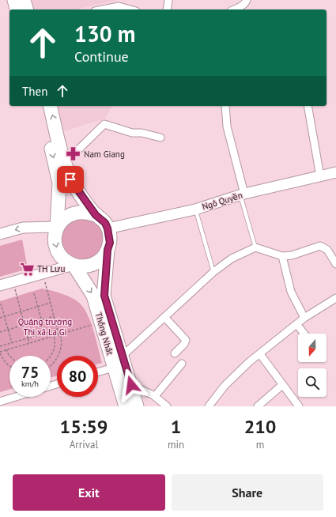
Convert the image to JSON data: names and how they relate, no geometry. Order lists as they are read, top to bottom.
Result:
{
  "streets": {
    "highway": ["Thống Nhất"],
    "street": ["Ngô Quyền"]
  },
  "crossings": [
    ["Ngô Quyền", "Thống Nhất"]
  ],
  "parks": ["Quảng trường Thị xã La Gi"],
  "places": {
    "pharmacy": ["Nam Giang"],
    "supermarket": ["TH Lưu"]
  },
  "north": "bottom",
  "page": {
    "turn": ["130 m", "Continue"],
    "then": "Then",
    "speed": "75 km/h",
    "limit": "80",
    "eta": [
      "15:59",
      "Arrival",
      "1",
      "min",
      "210",
      "m"
    ],
    "buttons": ["Exit", "Share"]
  }
}
